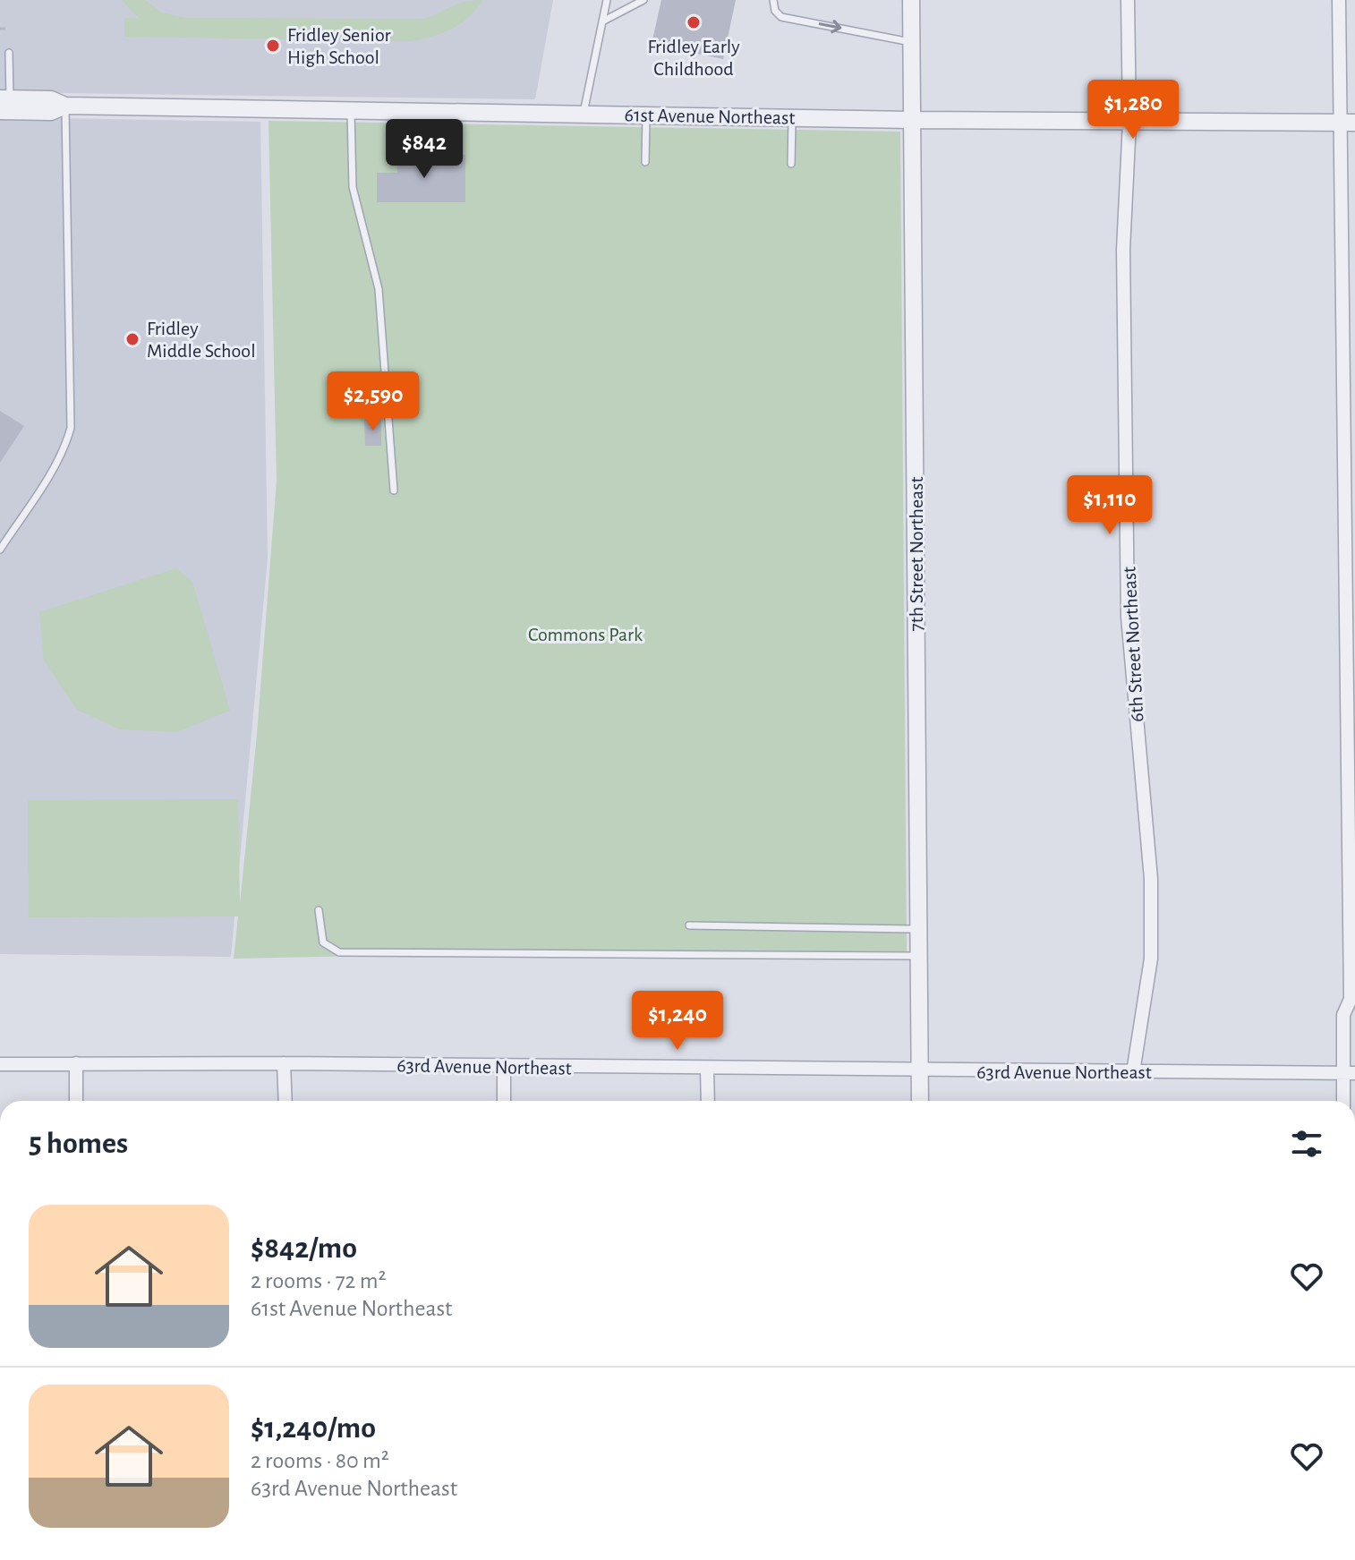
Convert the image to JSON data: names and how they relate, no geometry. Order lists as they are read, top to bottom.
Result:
{
  "streets": {
    "street": [
      "61st Avenue Northeast",
      "7th Street Northeast",
      "6th Street Northeast",
      "63rd Avenue Northeast"
    ]
  },
  "crossings": [
    ["61st Avenue Northeast", "7th Street Northeast"],
    ["61st Avenue Northeast", "6th Street Northeast"],
    ["7th Street Northeast", "63rd Avenue Northeast"],
    ["6th Street Northeast", "63rd Avenue Northeast"]
  ],
  "parks": ["Commons Park"],
  "places": ["Fridley Early Childhood", "Fridley Senior High School", "Fridley Middle School"],
  "page": {
    "price": [
      "$1,280",
      "$842",
      "$2,590",
      "$1,110",
      "$1,240"
    ],
    "heading": "5 homes",
    "list": [
      {
        "name": "$842/mo",
        "note": "2 rooms · 72 m² · 61st Avenue Northeast"
      },
      {
        "name": "$1,240/mo",
        "note": "2 rooms · 80 m² · 63rd Avenue Northeast"
      }
    ]
  }
}
